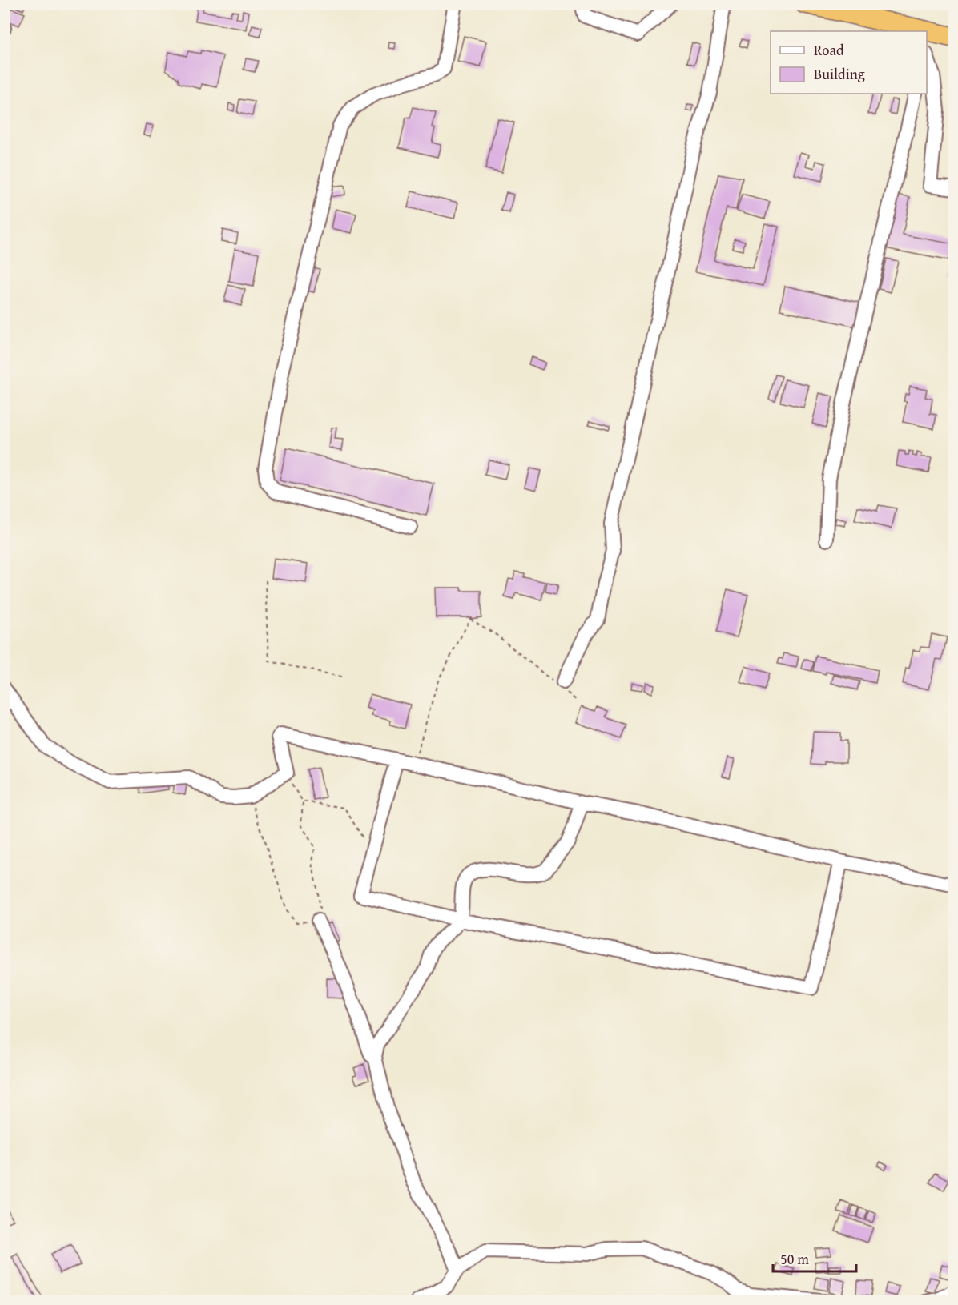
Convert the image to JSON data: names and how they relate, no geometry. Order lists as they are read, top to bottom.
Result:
{
  "legend": ["Road", "Building"],
  "scale_bar": "50 m"
}
